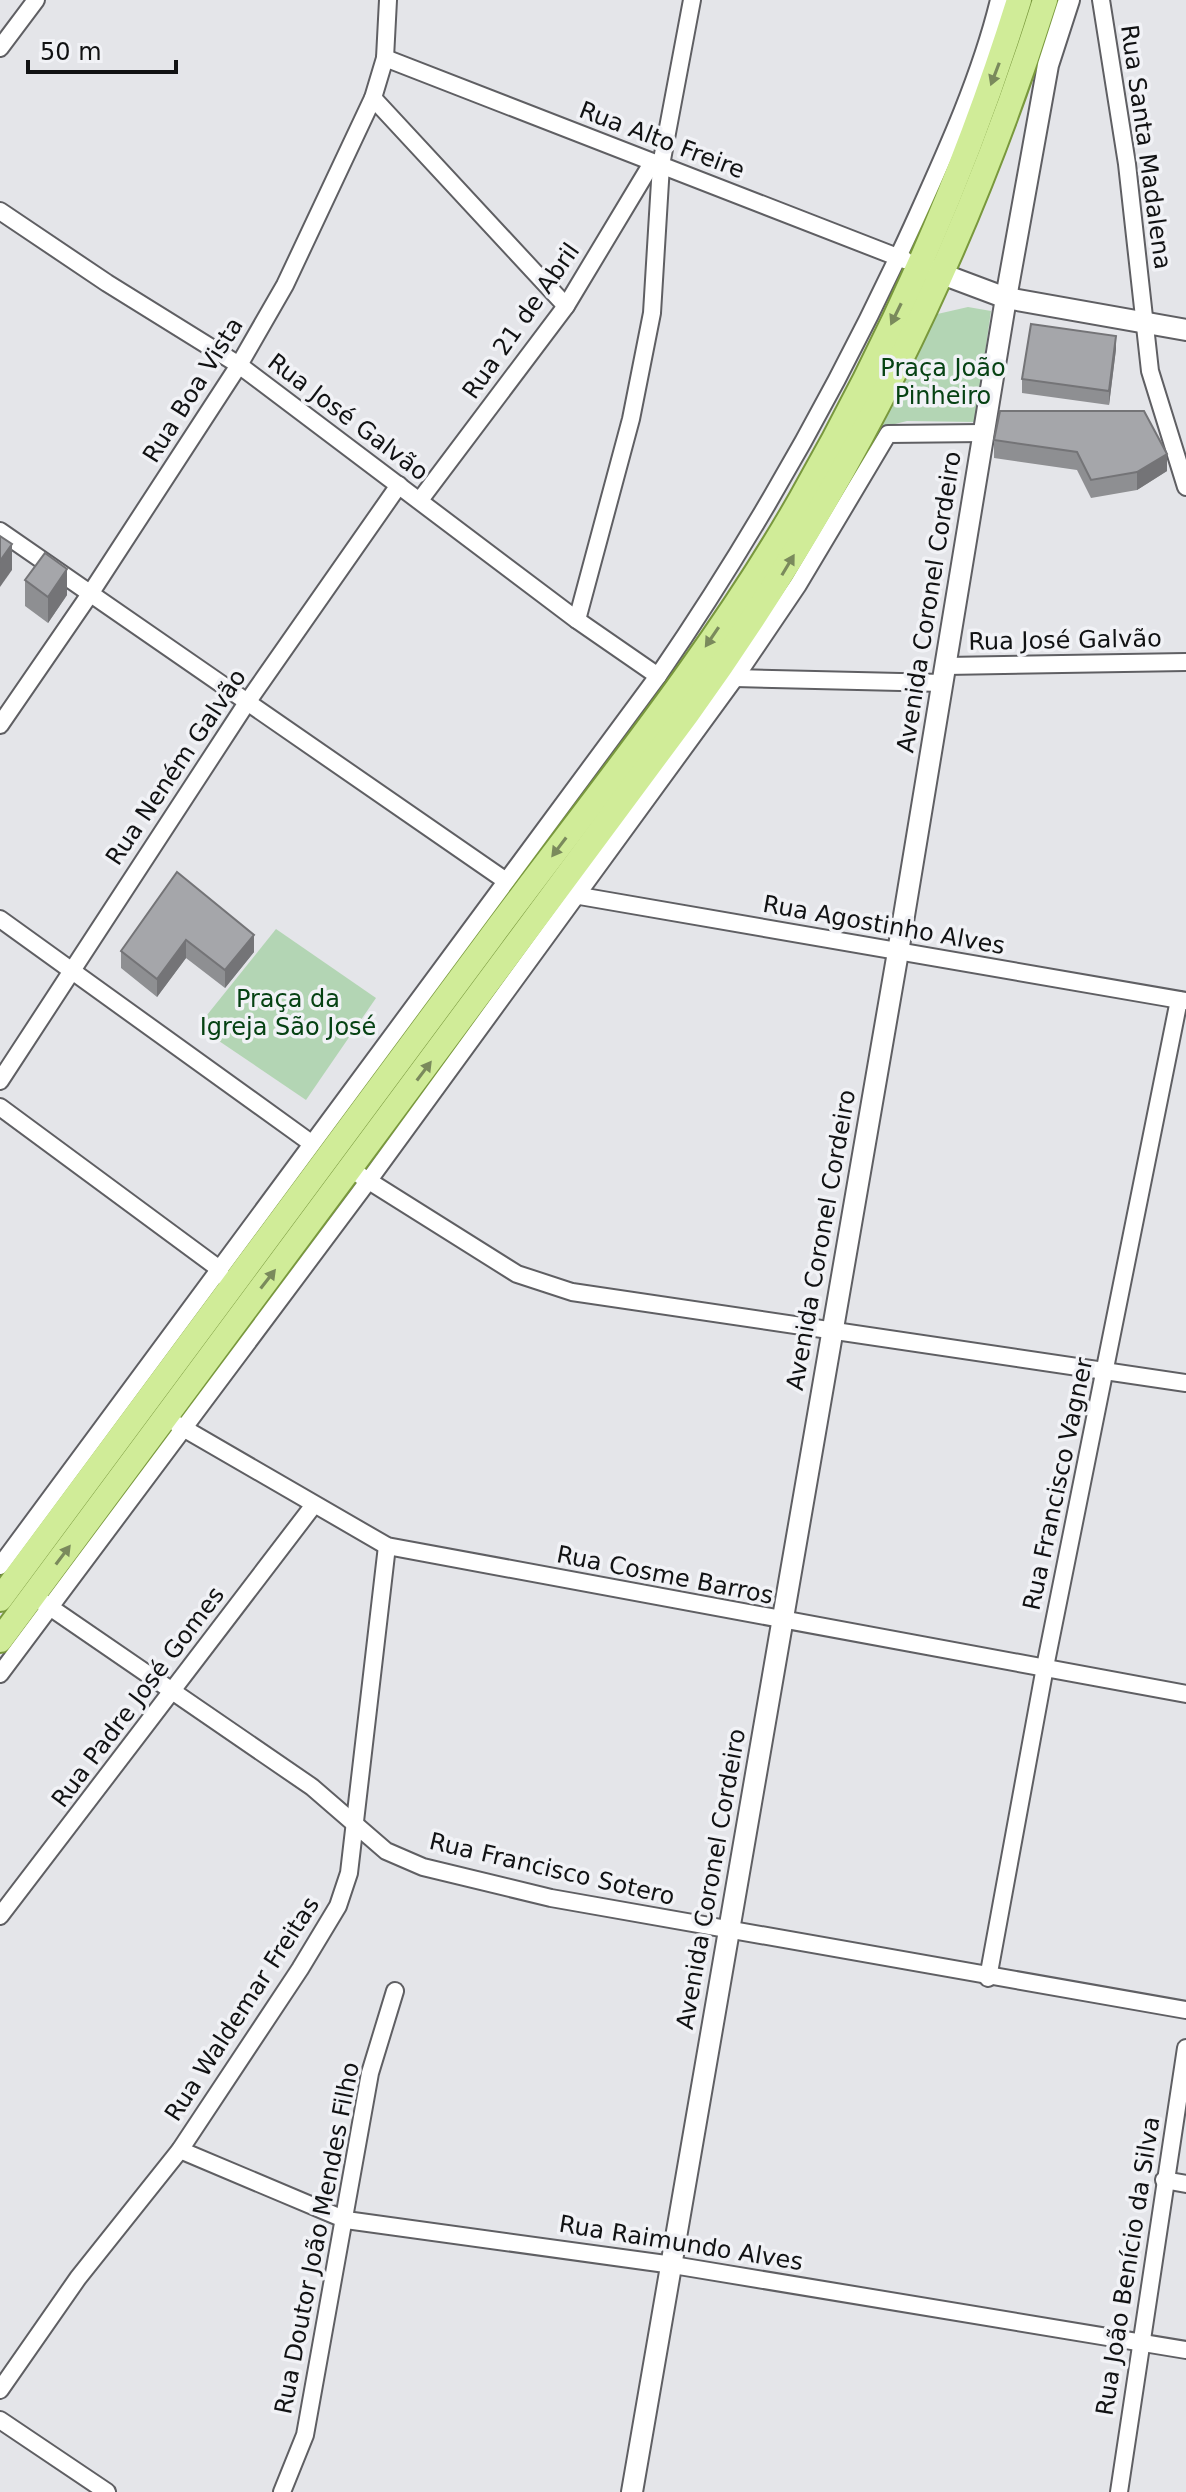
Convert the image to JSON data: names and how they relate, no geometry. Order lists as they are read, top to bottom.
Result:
{
  "streets": {
    "street": [
      "Rua Alto Freire",
      "Rua Santa Madalena",
      "Rua 21 de Abril",
      "Rua Boa Vista",
      "Rua José Galvão",
      "Avenida Coronel Cordeiro",
      "Rua Neném Galvão",
      "Rua Agostinho Alves",
      "Rua Francisco Vagner",
      "Rua Cosme Barros",
      "Rua Padre José Gomes",
      "Rua Francisco Sotero",
      "Rua Waldemar Freitas",
      "Rua Doutor João Mendes Filho",
      "Rua Raimundo Alves",
      "Rua João Benício da Silva"
    ]
  },
  "crossings": [
    ["Rua Alto Freire", "Rua 21 de Abril"],
    ["Rua Alto Freire", "Rua Boa Vista"],
    ["Rua 21 de Abril", "Rua José Galvão"],
    ["Rua Boa Vista", "Rua José Galvão"],
    ["Rua José Galvão", "Avenida Coronel Cordeiro"],
    ["Rua José Galvão", "Rua Neném Galvão"],
    ["Avenida Coronel Cordeiro", "Rua Agostinho Alves"],
    ["Avenida Coronel Cordeiro", "Rua Cosme Barros"],
    ["Avenida Coronel Cordeiro", "Rua Francisco Sotero"],
    ["Avenida Coronel Cordeiro", "Rua Raimundo Alves"],
    ["Rua Agostinho Alves", "Rua Francisco Vagner"],
    ["Rua Francisco Vagner", "Rua Cosme Barros"],
    ["Rua Francisco Vagner", "Rua Francisco Sotero"],
    ["Rua Cosme Barros", "Rua Padre José Gomes"],
    ["Rua Cosme Barros", "Rua Waldemar Freitas"],
    ["Rua Padre José Gomes", "Rua Francisco Sotero"],
    ["Rua Francisco Sotero", "Rua Waldemar Freitas"],
    ["Rua Waldemar Freitas", "Rua Raimundo Alves"],
    ["Rua Doutor João Mendes Filho", "Rua Raimundo Alves"],
    ["Rua Raimundo Alves", "Rua João Benício da Silva"]
  ],
  "parks": ["Praça João Pinheiro", "Praça da Igreja São José"],
  "scale_bar": "50 m"
}
